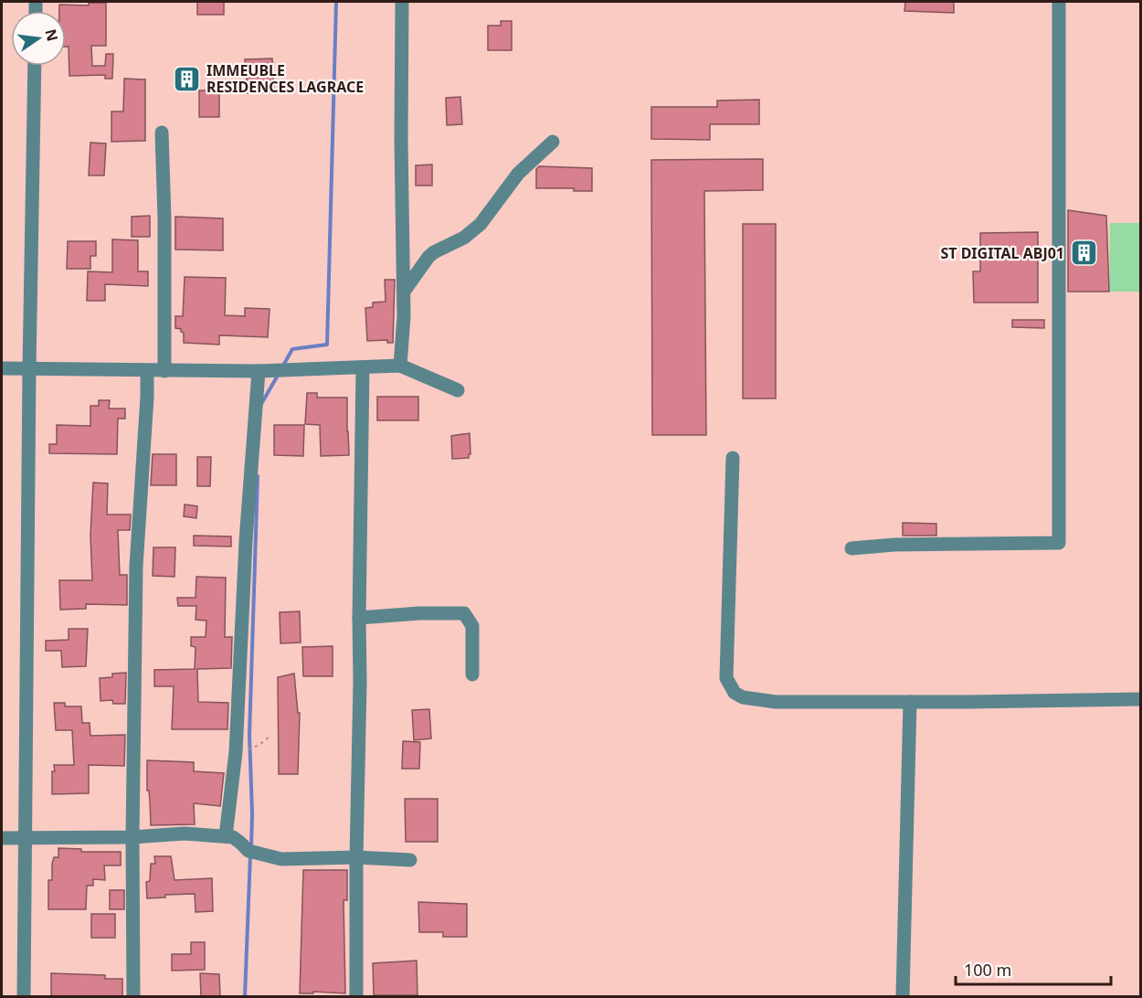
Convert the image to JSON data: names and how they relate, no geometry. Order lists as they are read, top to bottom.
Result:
{
  "places": {
    "building": ["IMMEUBLE RESIDENCES LAGRACE", "ST DIGITAL ABJ01"]
  },
  "scale_bar": "100 m",
  "north": "right"
}
